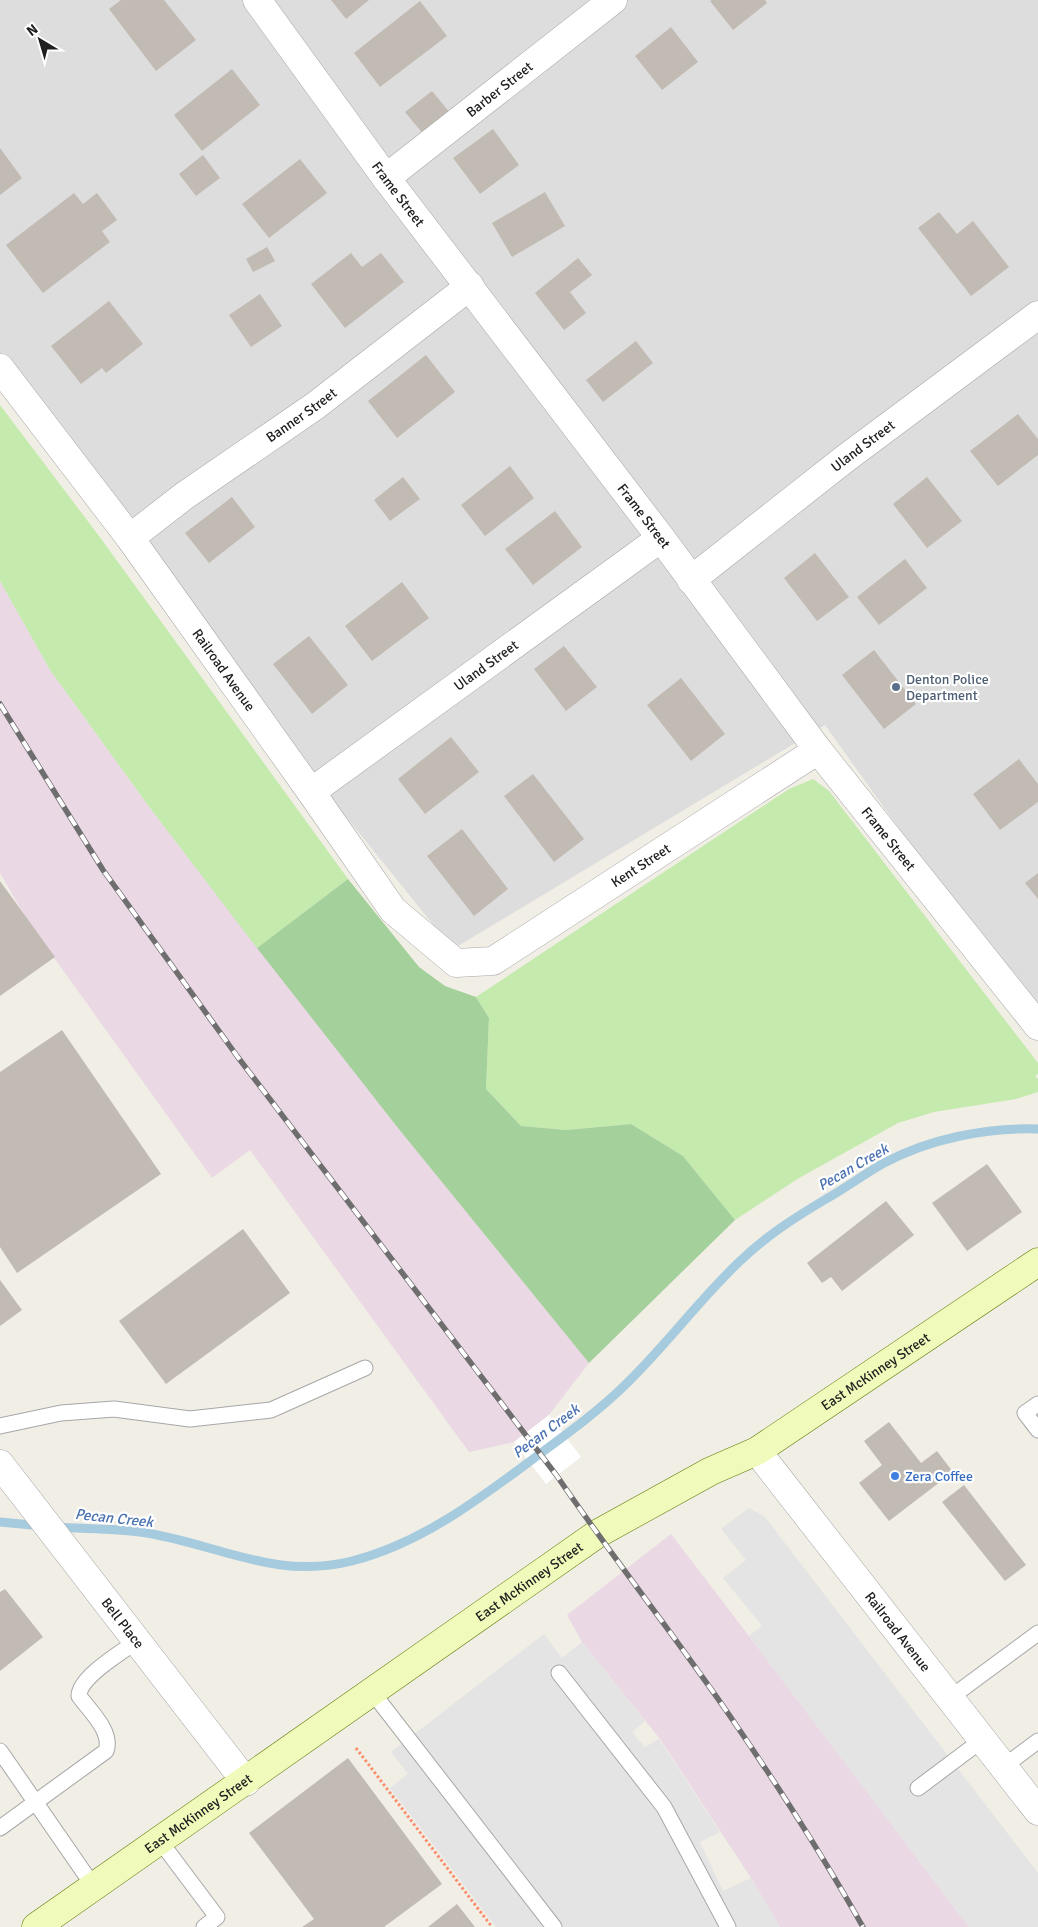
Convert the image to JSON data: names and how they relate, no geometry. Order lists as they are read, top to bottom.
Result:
{
  "streets": {
    "main road": ["East McKinney Street"],
    "street": [
      "Barber Street",
      "Frame Street",
      "Banner Street",
      "Uland Street",
      "Railroad Avenue",
      "Kent Street",
      "Bell Place"
    ]
  },
  "crossings": [
    ["Barber Street", "Frame Street"],
    ["Frame Street", "Banner Street"],
    ["Frame Street", "Uland Street"],
    ["Frame Street", "Kent Street"],
    ["Banner Street", "Railroad Avenue"],
    ["Uland Street", "Railroad Avenue"],
    ["Railroad Avenue", "Kent Street"],
    ["Railroad Avenue", "East McKinney Street"],
    ["East McKinney Street", "Bell Place"]
  ],
  "water": ["Pecan Creek"],
  "places": ["Denton Police Department", "Zera Coffee"],
  "north": "top left"
}
